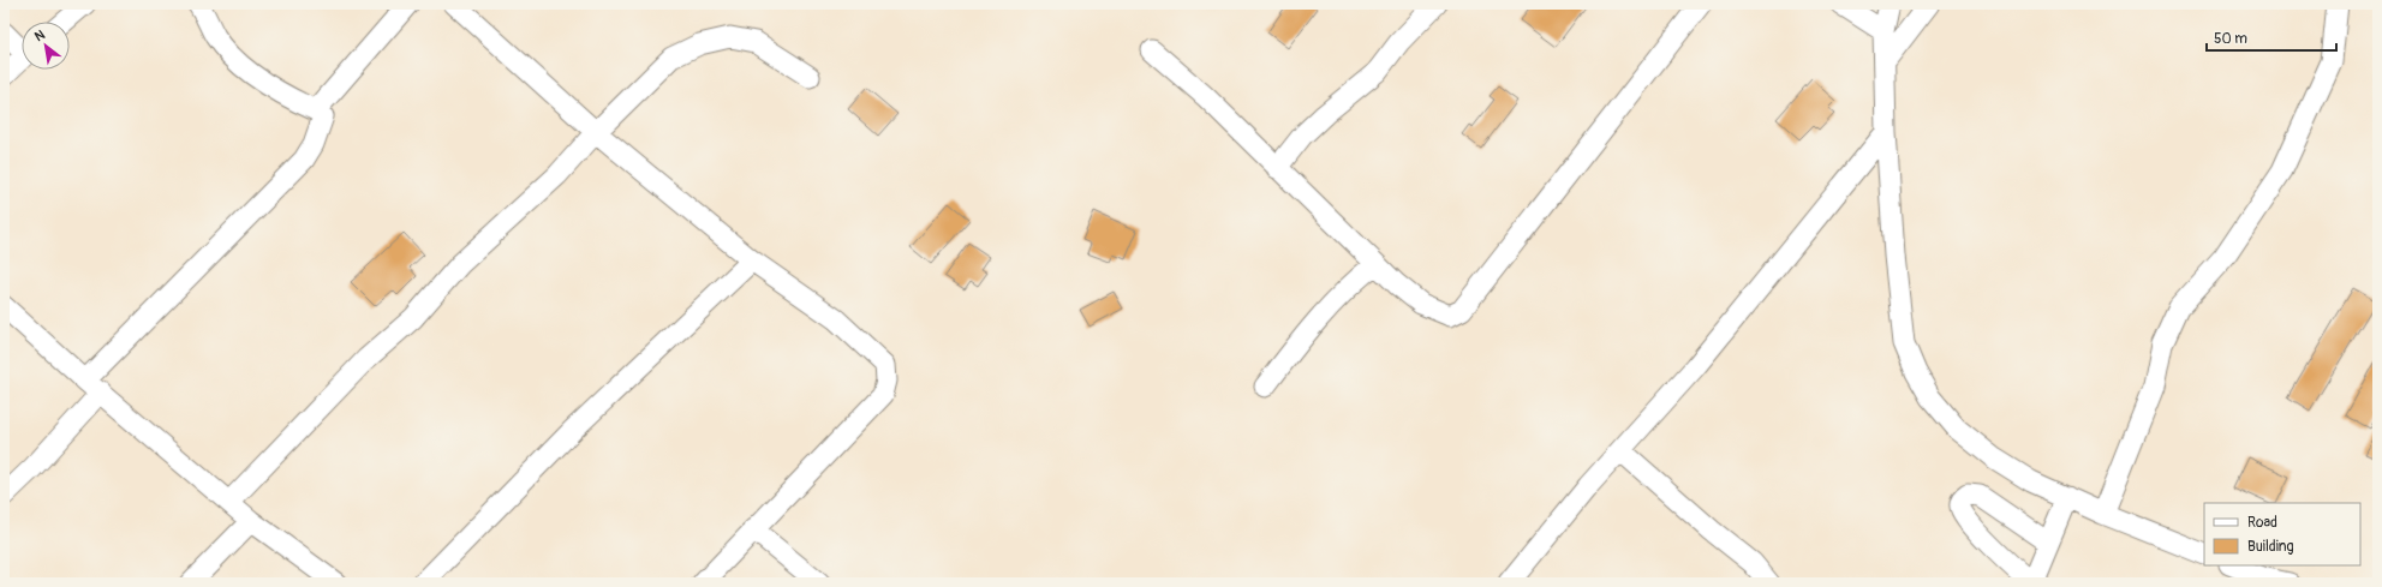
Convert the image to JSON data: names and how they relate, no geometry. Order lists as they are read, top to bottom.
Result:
{
  "legend": ["Road", "Building"],
  "scale_bar": "50 m",
  "north": "top left"
}
